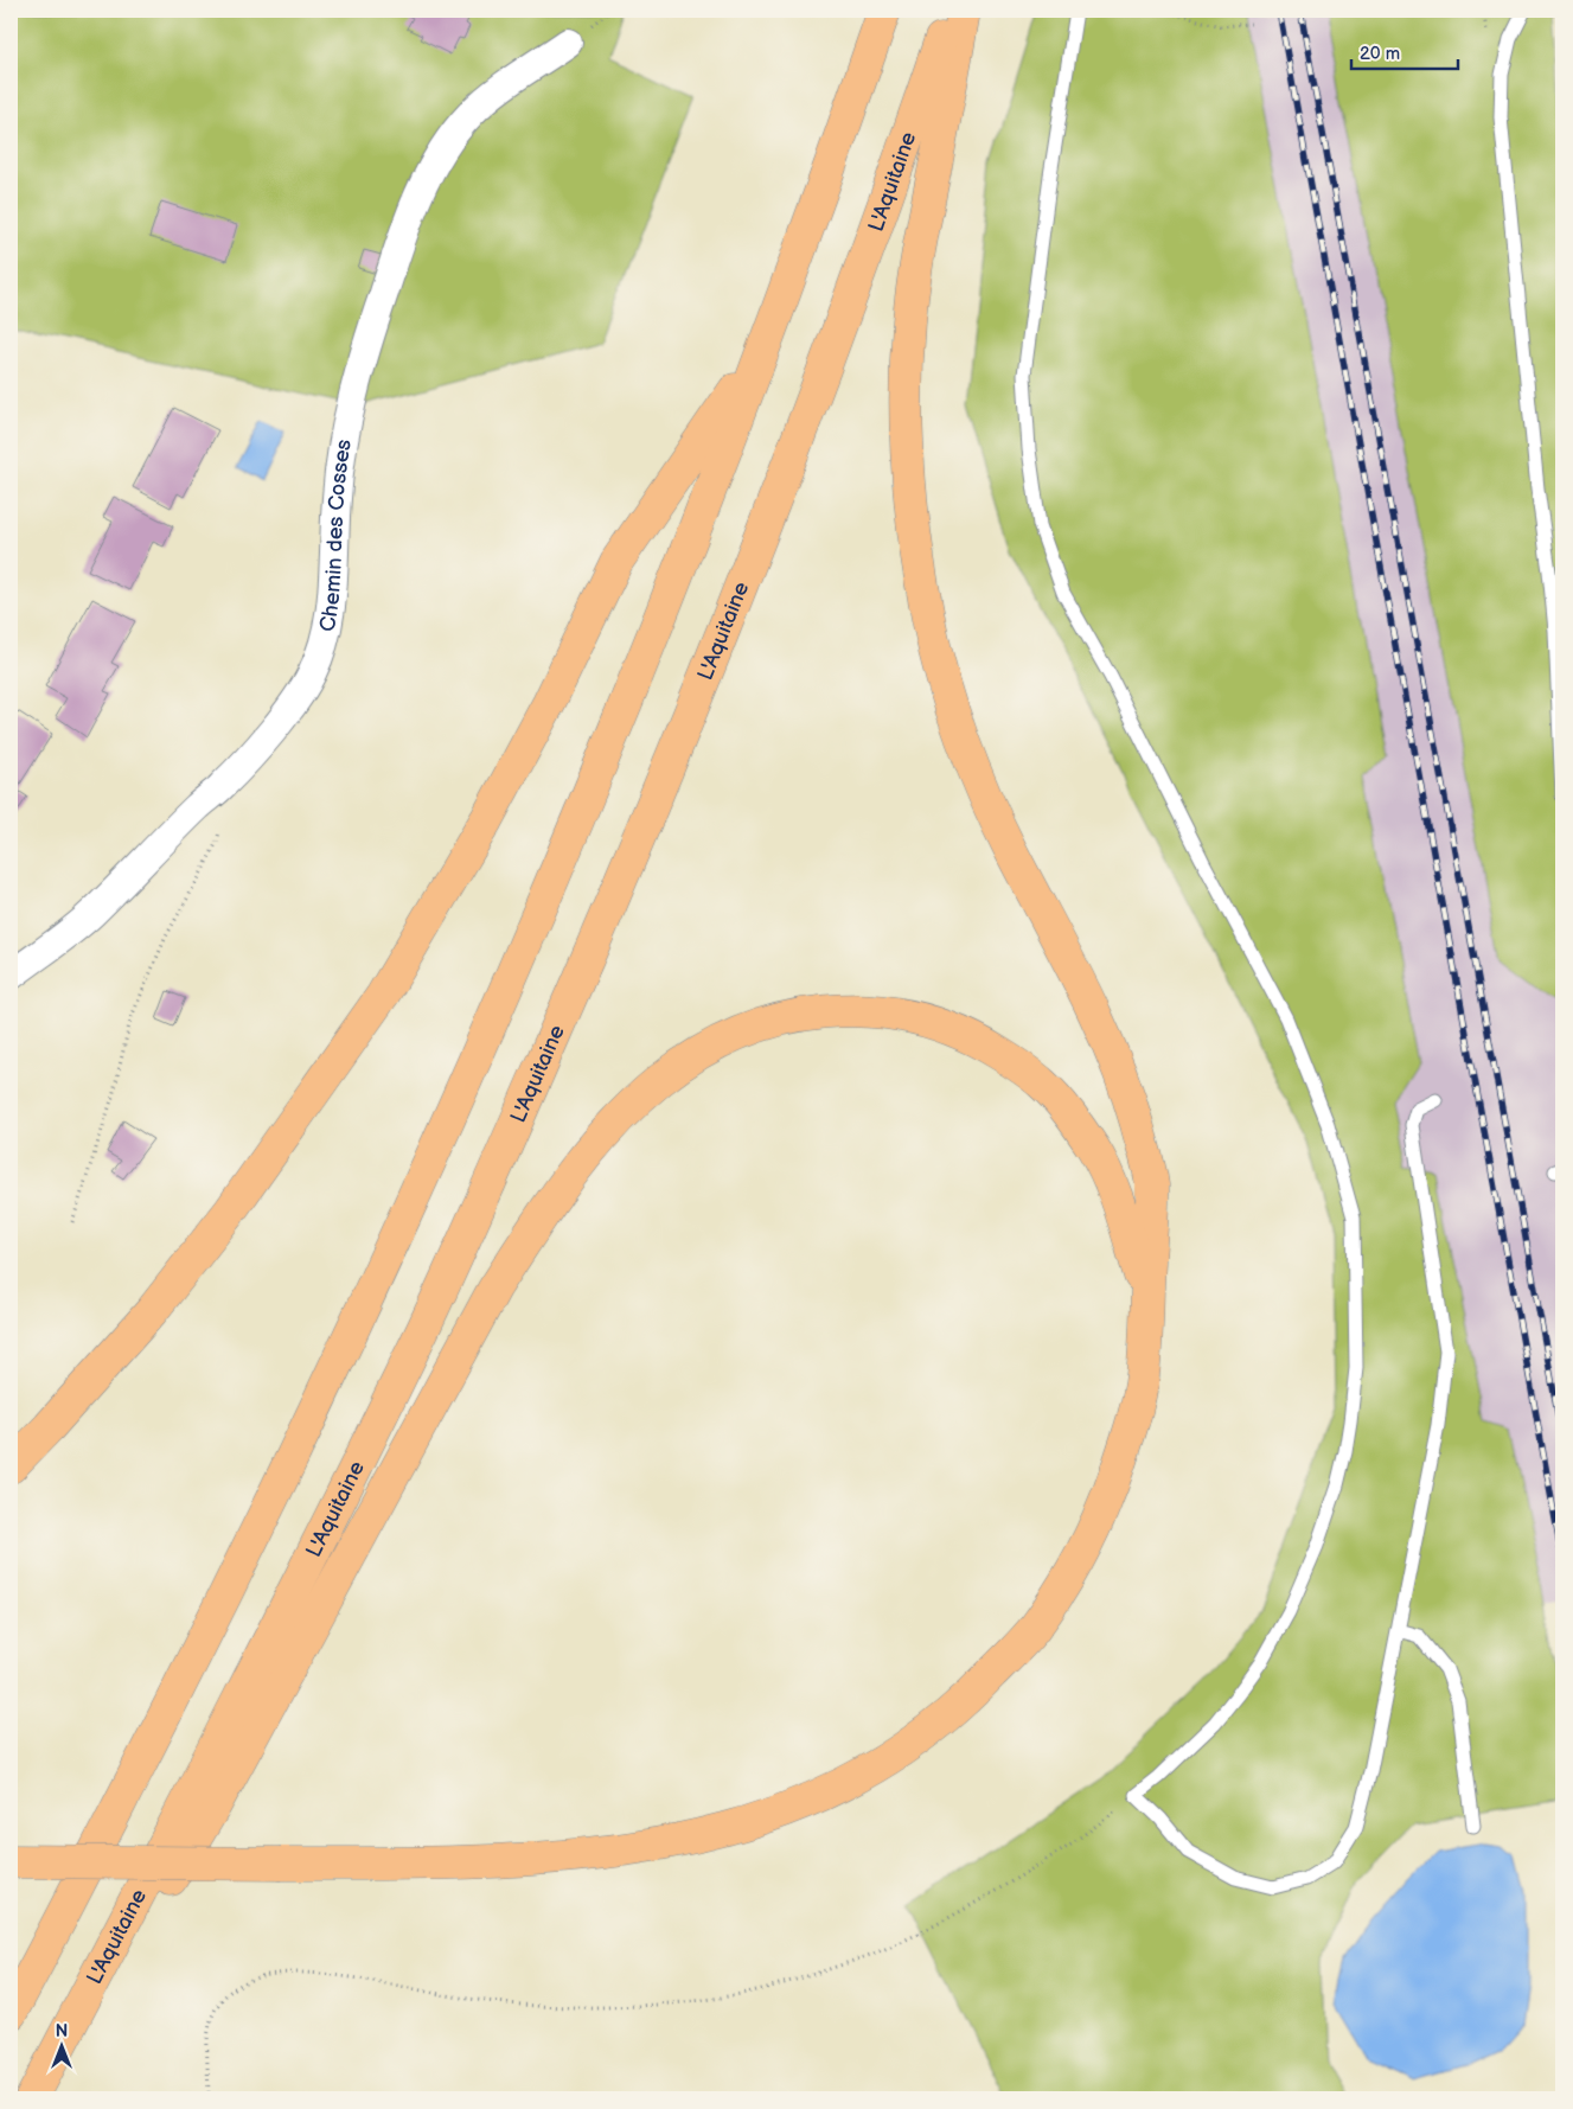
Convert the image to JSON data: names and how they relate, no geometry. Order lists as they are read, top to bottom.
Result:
{
  "streets": {
    "highway": ["L'Aquitaine"],
    "street": ["Chemin des Cosses"]
  },
  "scale_bar": "20 m",
  "north": "top"
}
